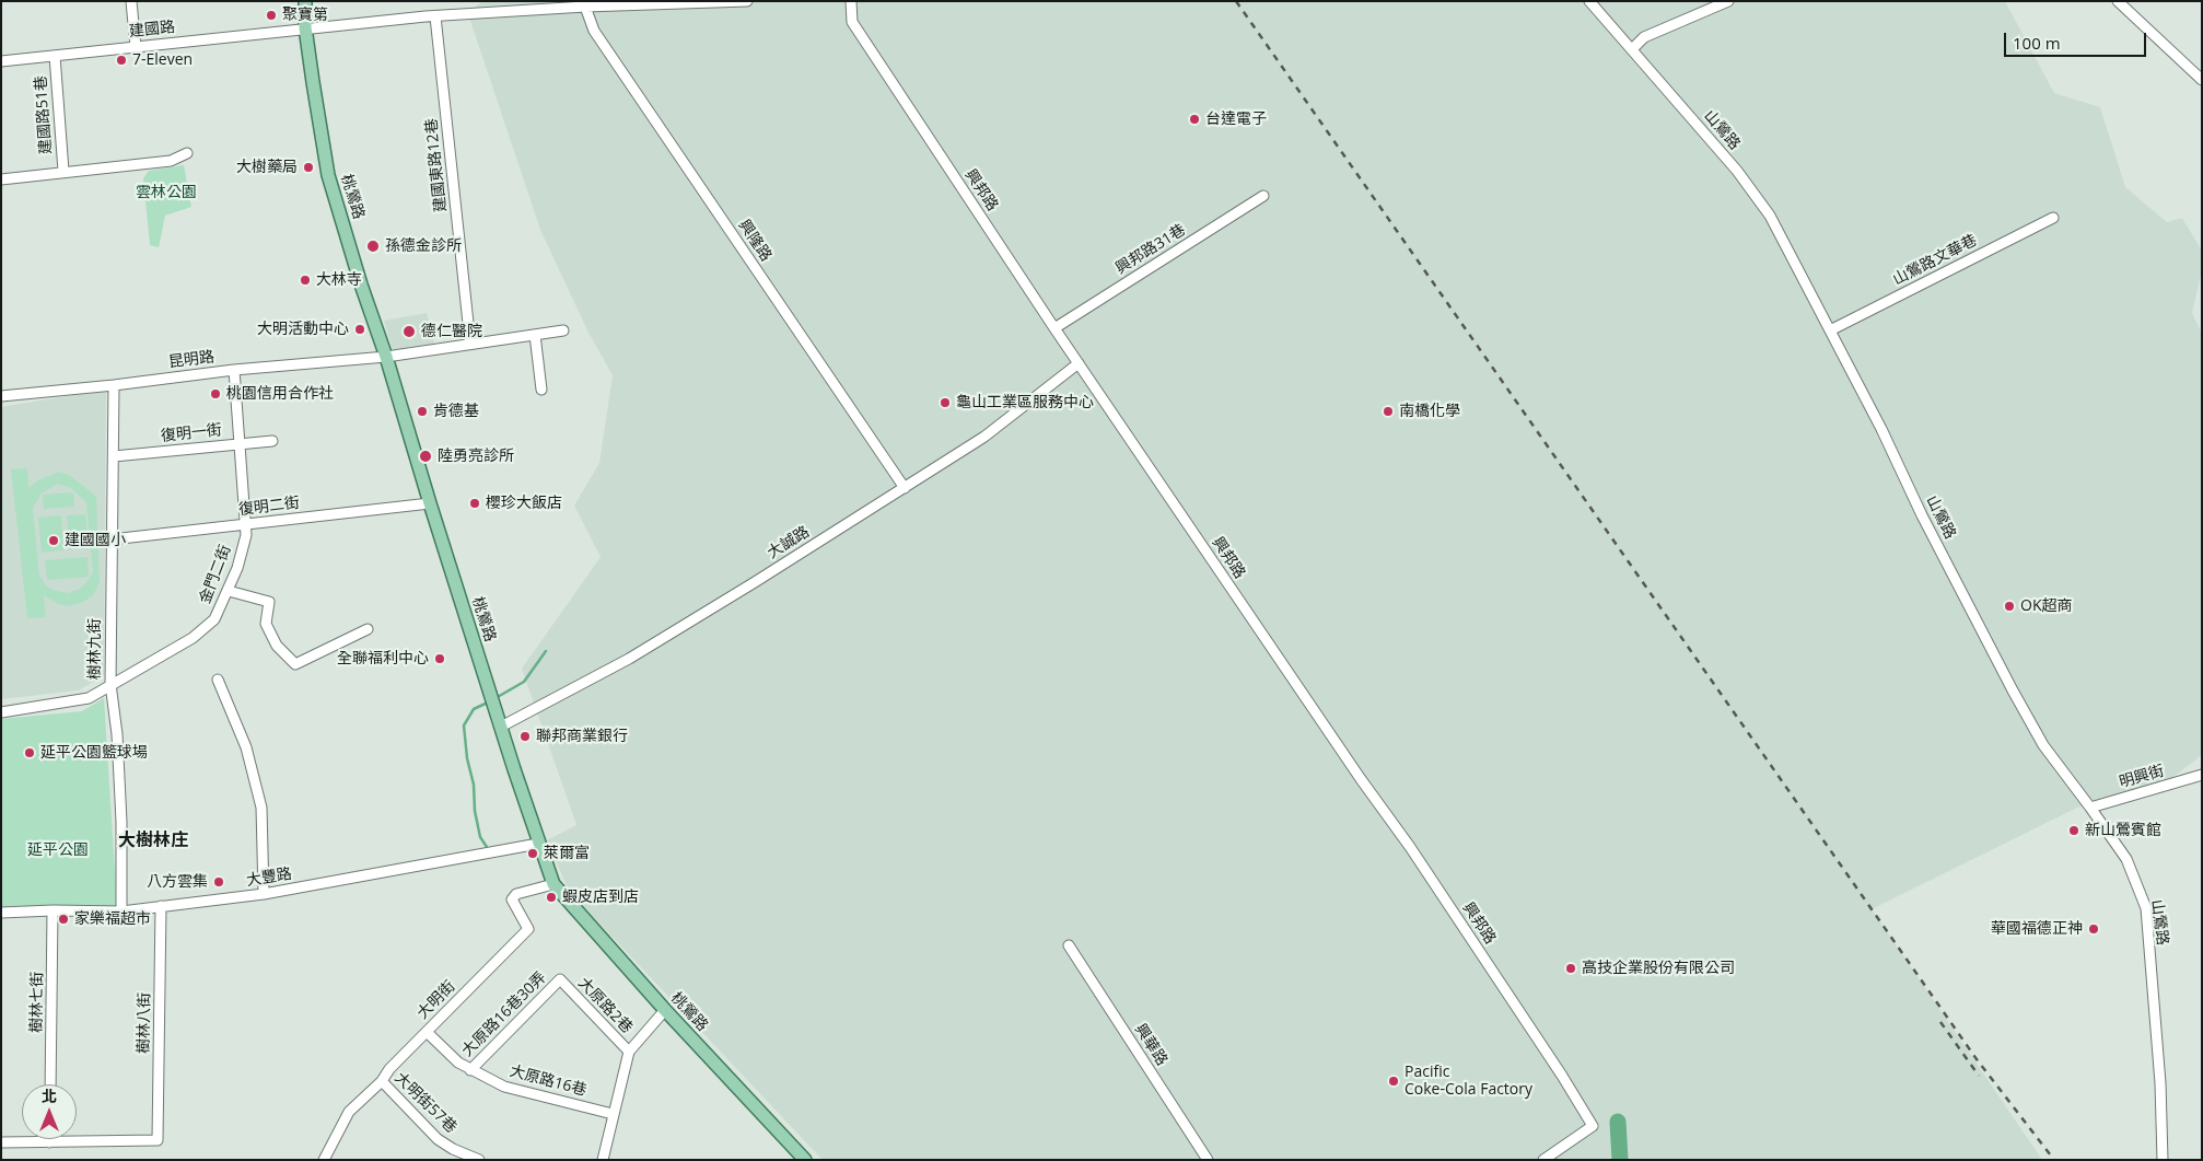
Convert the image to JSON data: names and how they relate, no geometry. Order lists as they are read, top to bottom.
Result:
{
  "streets": {
    "main road": ["桃鶯路"],
    "street": [
      "建國路",
      "建國路51巷",
      "山鶯路",
      "建國東路12巷",
      "興邦路",
      "興隆路",
      "興邦路31巷",
      "山鶯路文華巷",
      "昆明路",
      "復明一街",
      "復明二街",
      "大誠路",
      "金門二街",
      "樹林九街",
      "明興街",
      "大豐路",
      "大明街",
      "樹林七街",
      "大原路2巷",
      "大原路16巷30弄",
      "樹林八街",
      "興華路",
      "大原路16巷",
      "大明街57巷"
    ]
  },
  "crossings": [
    ["建國路", "建國路51巷"],
    ["建國路", "建國東路12巷"],
    ["建國路", "桃鶯路"],
    ["建國路", "興隆路"],
    ["山鶯路", "山鶯路文華巷"],
    ["山鶯路", "明興街"],
    ["建國東路12巷", "昆明路"],
    ["興邦路", "興邦路31巷"],
    ["興邦路", "大誠路"],
    ["桃鶯路", "昆明路"],
    ["桃鶯路", "復明二街"],
    ["桃鶯路", "大誠路"],
    ["桃鶯路", "大豐路"],
    ["桃鶯路", "大明街"],
    ["興隆路", "大誠路"],
    ["昆明路", "金門二街"],
    ["昆明路", "樹林九街"],
    ["復明一街", "金門二街"],
    ["復明一街", "樹林九街"],
    ["復明二街", "金門二街"],
    ["復明二街", "樹林九街"],
    ["金門二街", "樹林九街"],
    ["樹林九街", "大豐路"],
    ["大豐路", "樹林七街"],
    ["大豐路", "樹林八街"],
    ["大明街", "大原路16巷"],
    ["大明街", "大明街57巷"],
    ["大原路2巷", "大原路16巷30弄"],
    ["大原路16巷30弄", "大原路16巷"]
  ],
  "districts": ["大樹林庄"],
  "parks": ["雲林公園", "延平公園"],
  "places": [
    "聚寶第",
    "7-Eleven",
    "台達電子",
    "大樹藥局",
    "孫德金診所",
    "大林寺",
    "大明活動中心",
    "德仁醫院",
    "桃園信用合作社",
    "龜山工業區服務中心",
    "肯德基",
    "南橋化學",
    "陸勇亮診所",
    "櫻珍大飯店",
    "建國國小",
    "OK超商",
    "全聯福利中心",
    "聯邦商業銀行",
    "延平公園籃球場",
    "新山鶯賓館",
    "萊爾富",
    "八方雲集",
    "蝦皮店到店",
    "家樂福超市",
    "華國福德正神",
    "高技企業股份有限公司",
    "Pacific Coke-Cola Factory"
  ],
  "scale_bar": "100 m",
  "north": "top"
}
